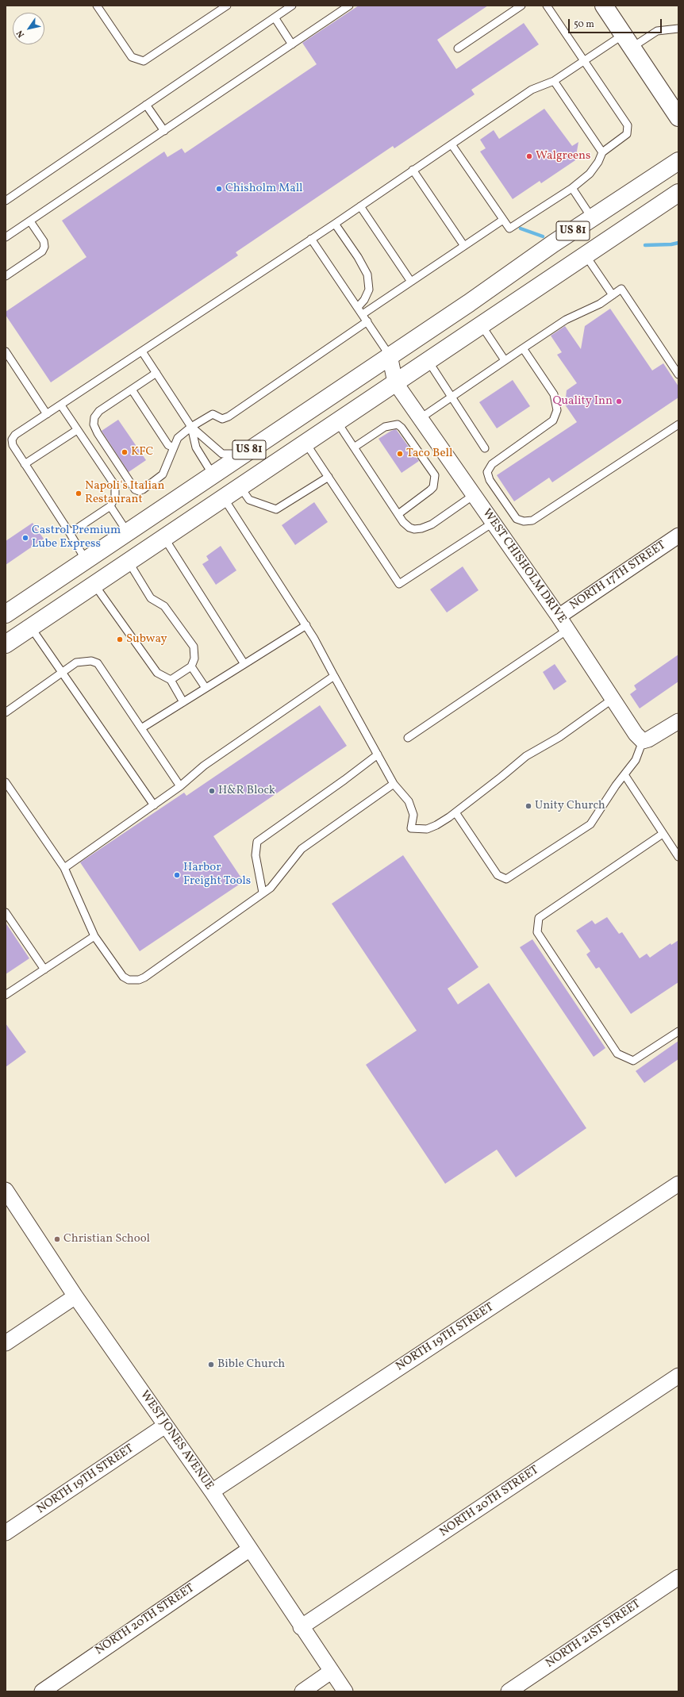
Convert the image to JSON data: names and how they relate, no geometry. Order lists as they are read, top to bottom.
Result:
{
  "streets": {
    "main road": ["US 81"],
    "street": [
      "WEST CHISHOLM DRIVE",
      "NORTH 17TH STREET",
      "NORTH 19TH STREET",
      "WEST JONES AVENUE",
      "NORTH 20TH STREET",
      "NORTH 21ST STREET"
    ]
  },
  "crossings": [
    ["US 81", "WEST CHISHOLM DRIVE"],
    ["WEST CHISHOLM DRIVE", "NORTH 17TH STREET"],
    ["NORTH 19TH STREET", "WEST JONES AVENUE"],
    ["WEST JONES AVENUE", "NORTH 20TH STREET"]
  ],
  "places": [
    "Walgreens",
    "Chisholm Mall",
    "Quality Inn",
    "KFC",
    "Taco Bell",
    "Napoli's Italian Restaurant",
    "Castrol Premium Lube Express",
    "Subway",
    "H&R Block",
    "Unity Church",
    "Harbor Freight Tools",
    "Christian School",
    "Bible Church"
  ],
  "scale_bar": "50 m",
  "north": "bottom left"
}
